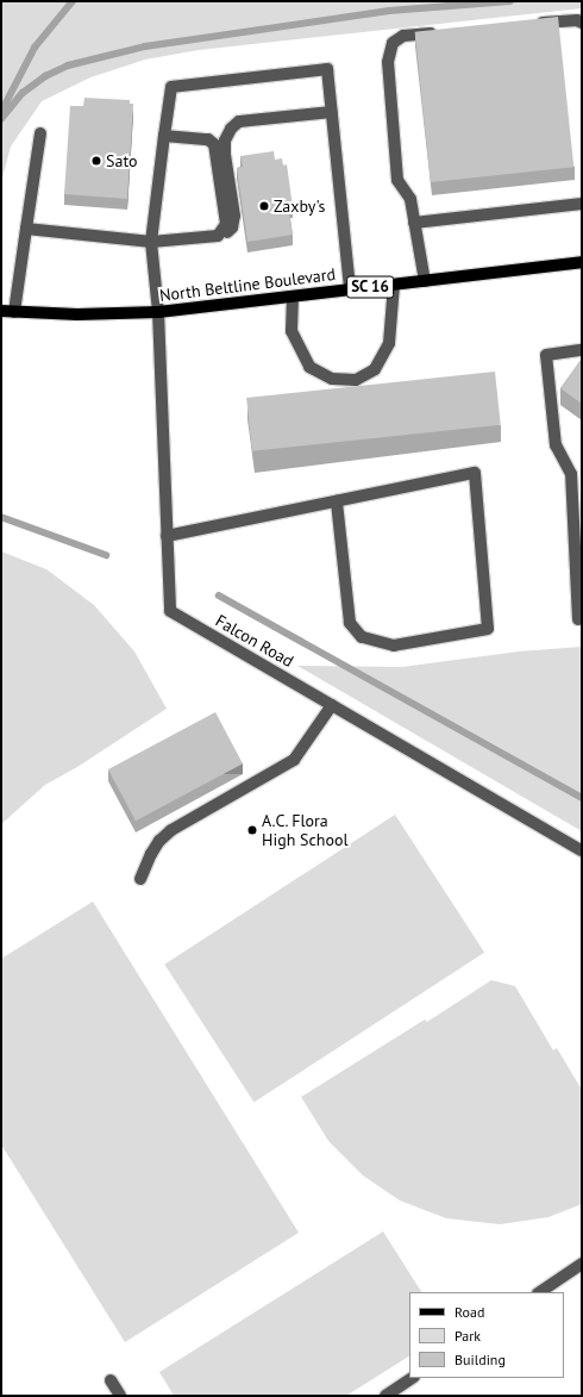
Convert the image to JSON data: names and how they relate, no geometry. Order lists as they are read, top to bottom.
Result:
{
  "streets": {
    "main road": ["North Beltline Boulevard", "SC 16"],
    "street": ["Falcon Road"]
  },
  "crossings": [
    ["North Beltline Boulevard", "Falcon Road"]
  ],
  "places": ["Sato", "Zaxby's", "A.C. Flora High School"],
  "legend": ["Road", "Park", "Building"]
}
